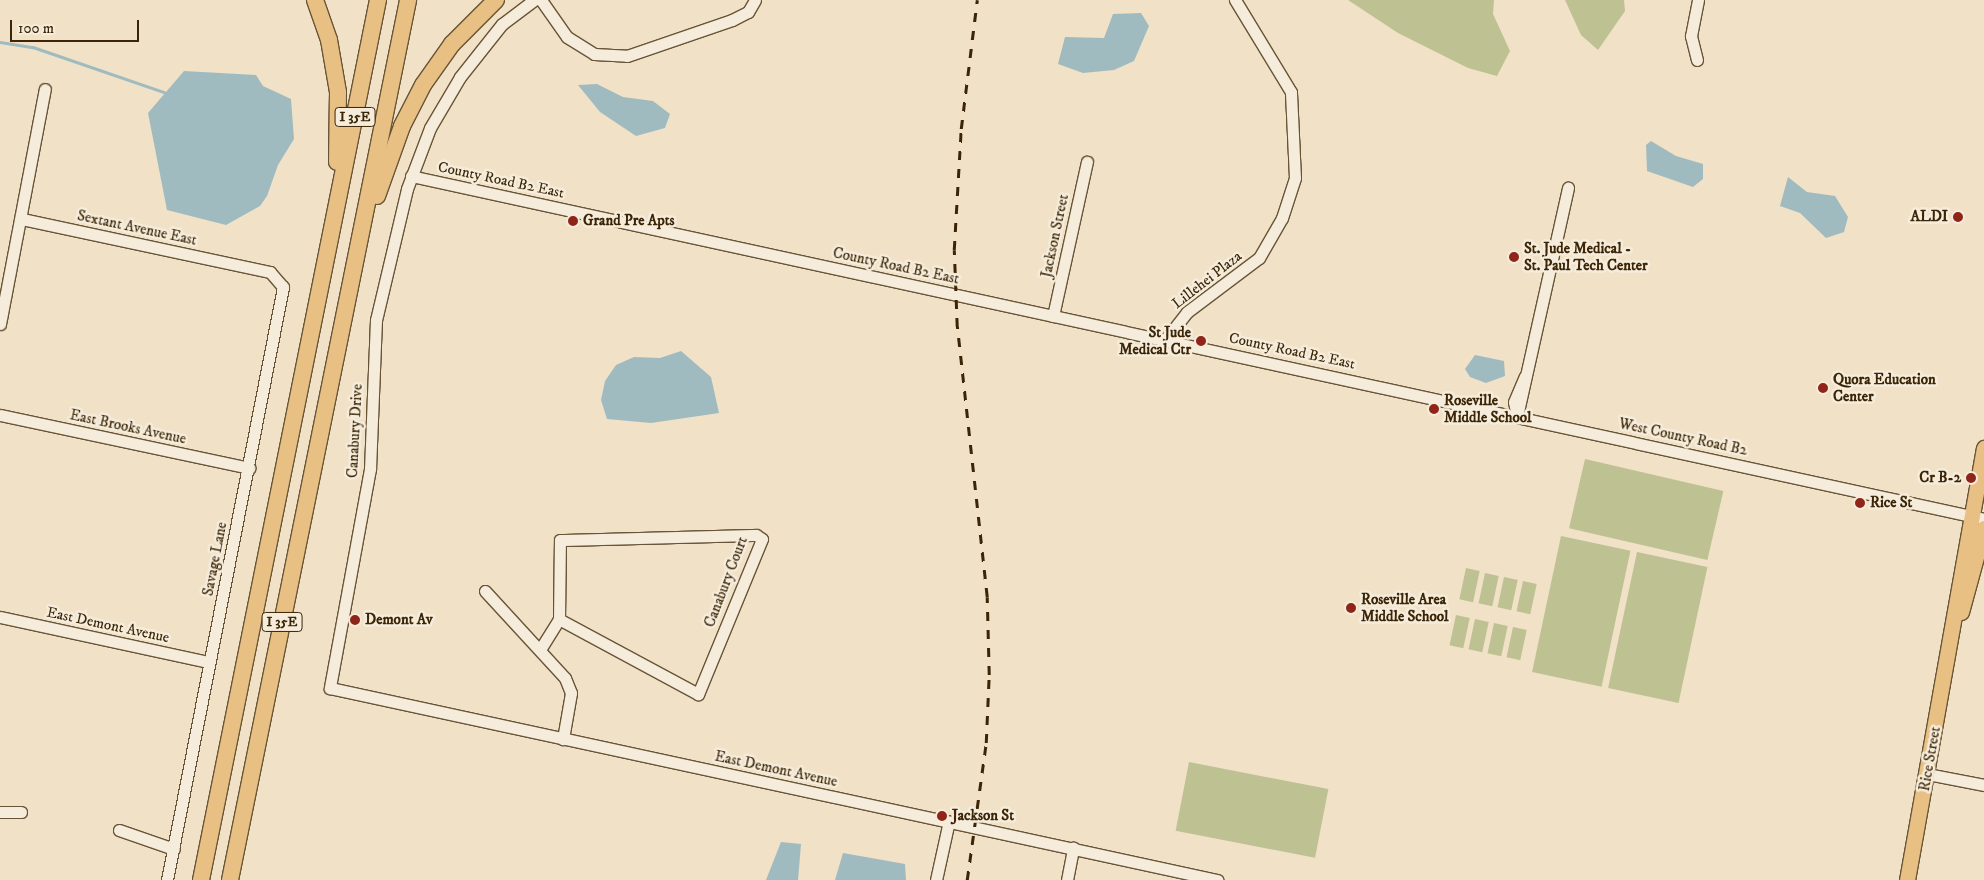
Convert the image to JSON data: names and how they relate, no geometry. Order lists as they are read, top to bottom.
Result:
{
  "streets": {
    "highway": ["I 35E"],
    "main road": ["Rice Street"],
    "street": [
      "County Road B2 East",
      "Sextant Avenue East",
      "Jackson Street",
      "Lillehei Plaza",
      "East Brooks Avenue",
      "Canabury Drive",
      "West County Road B2",
      "Savage Lane",
      "Canabury Court",
      "East Demont Avenue"
    ]
  },
  "crossings": [
    ["County Road B2 East", "Jackson Street"],
    ["County Road B2 East", "Lillehei Plaza"],
    ["County Road B2 East", "Canabury Drive"],
    ["County Road B2 East", "West County Road B2"],
    ["Sextant Avenue East", "Savage Lane"],
    ["East Brooks Avenue", "Savage Lane"],
    ["Canabury Drive", "East Demont Avenue"],
    ["West County Road B2", "Rice Street"],
    ["Savage Lane", "East Demont Avenue"]
  ],
  "places": [
    "ALDI",
    "Grand Pre Apts",
    "St. Jude Medical - St. Paul Tech Center",
    "St Jude Medical Ctr",
    "Quora Education Center",
    "Roseville Middle School",
    "Cr B-2",
    "Rice St",
    "Roseville Area Middle School",
    "Demont Av",
    "Jackson St"
  ],
  "scale_bar": "100 m"
}
